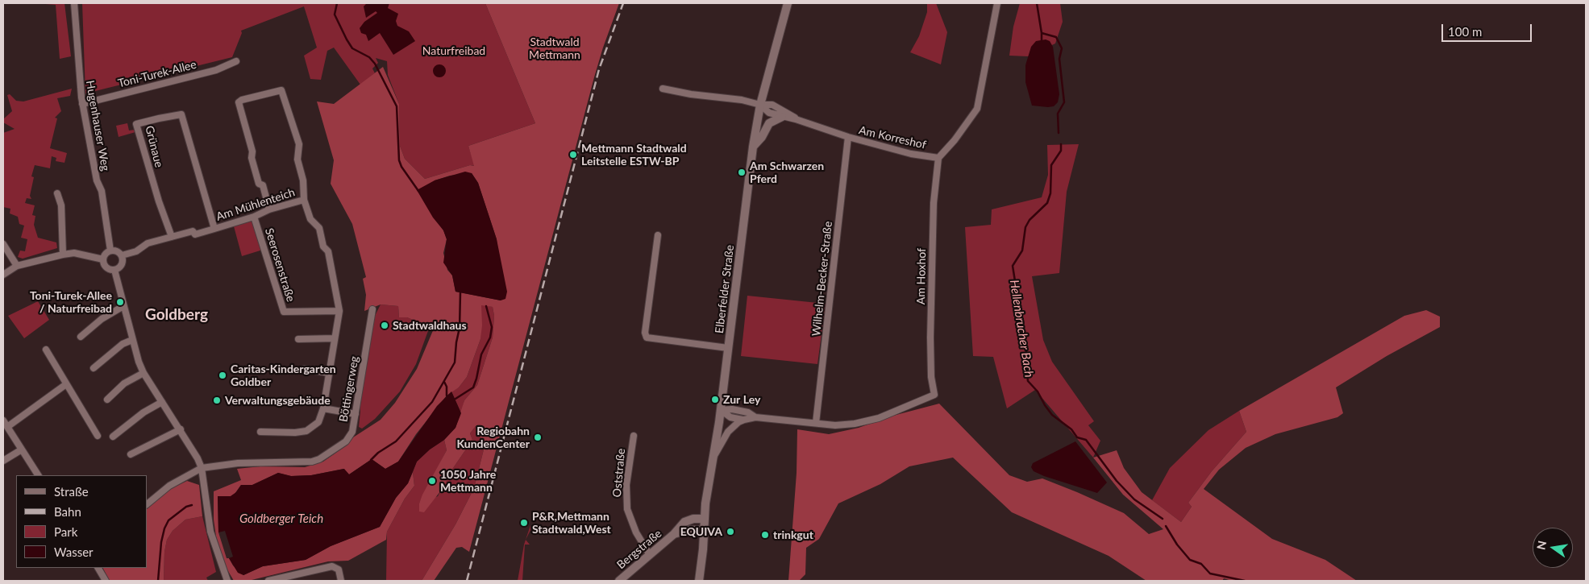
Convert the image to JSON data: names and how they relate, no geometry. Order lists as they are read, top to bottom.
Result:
{
  "streets": {
    "main road": ["Elberfelder Straße", "Bergstraße"],
    "street": [
      "Toni-Turek-Allee",
      "Hugenhauser Weg",
      "Am Korreshof",
      "Grünaue",
      "Am Mühlenteich",
      "Seerosenstraße",
      "Am Hoxhof",
      "Wilhelm-Becker-Straße",
      "Böttingerweg",
      "Oststraße"
    ]
  },
  "crossings": [
    ["Toni-Turek-Allee", "Hugenhauser Weg"],
    ["Hugenhauser Weg", "Am Mühlenteich"],
    ["Am Korreshof", "Am Hoxhof"],
    ["Am Korreshof", "Wilhelm-Becker-Straße"],
    ["Am Korreshof", "Elberfelder Straße"],
    ["Grünaue", "Am Mühlenteich"],
    ["Am Mühlenteich", "Seerosenstraße"],
    ["Am Hoxhof", "Wilhelm-Becker-Straße"],
    ["Elberfelder Straße", "Bergstraße"],
    ["Oststraße", "Bergstraße"]
  ],
  "districts": ["Goldberg"],
  "water": ["Hellenbrucher Bach", "Goldberger Teich"],
  "parks": ["Stadtwald Mettmann", "Naturfreibad"],
  "places": [
    "Mettmann Stadtwald Leitstelle ESTW-BP",
    "Am Schwarzen Pferd",
    "Toni-Turek-Allee / Naturfreibad",
    "Stadtwaldhaus",
    "Caritas-Kindergarten Goldber",
    "Zur Ley",
    "Verwaltungsgebäude",
    "Regiobahn KundenCenter",
    "1050 Jahre Mettmann",
    "P&R,Mettmann Stadtwald,West",
    "EQUIVA",
    "trinkgut"
  ],
  "legend": [
    "Straße",
    "Bahn",
    "Park",
    "Wasser"
  ],
  "scale_bar": "100 m",
  "north": "left"
}
